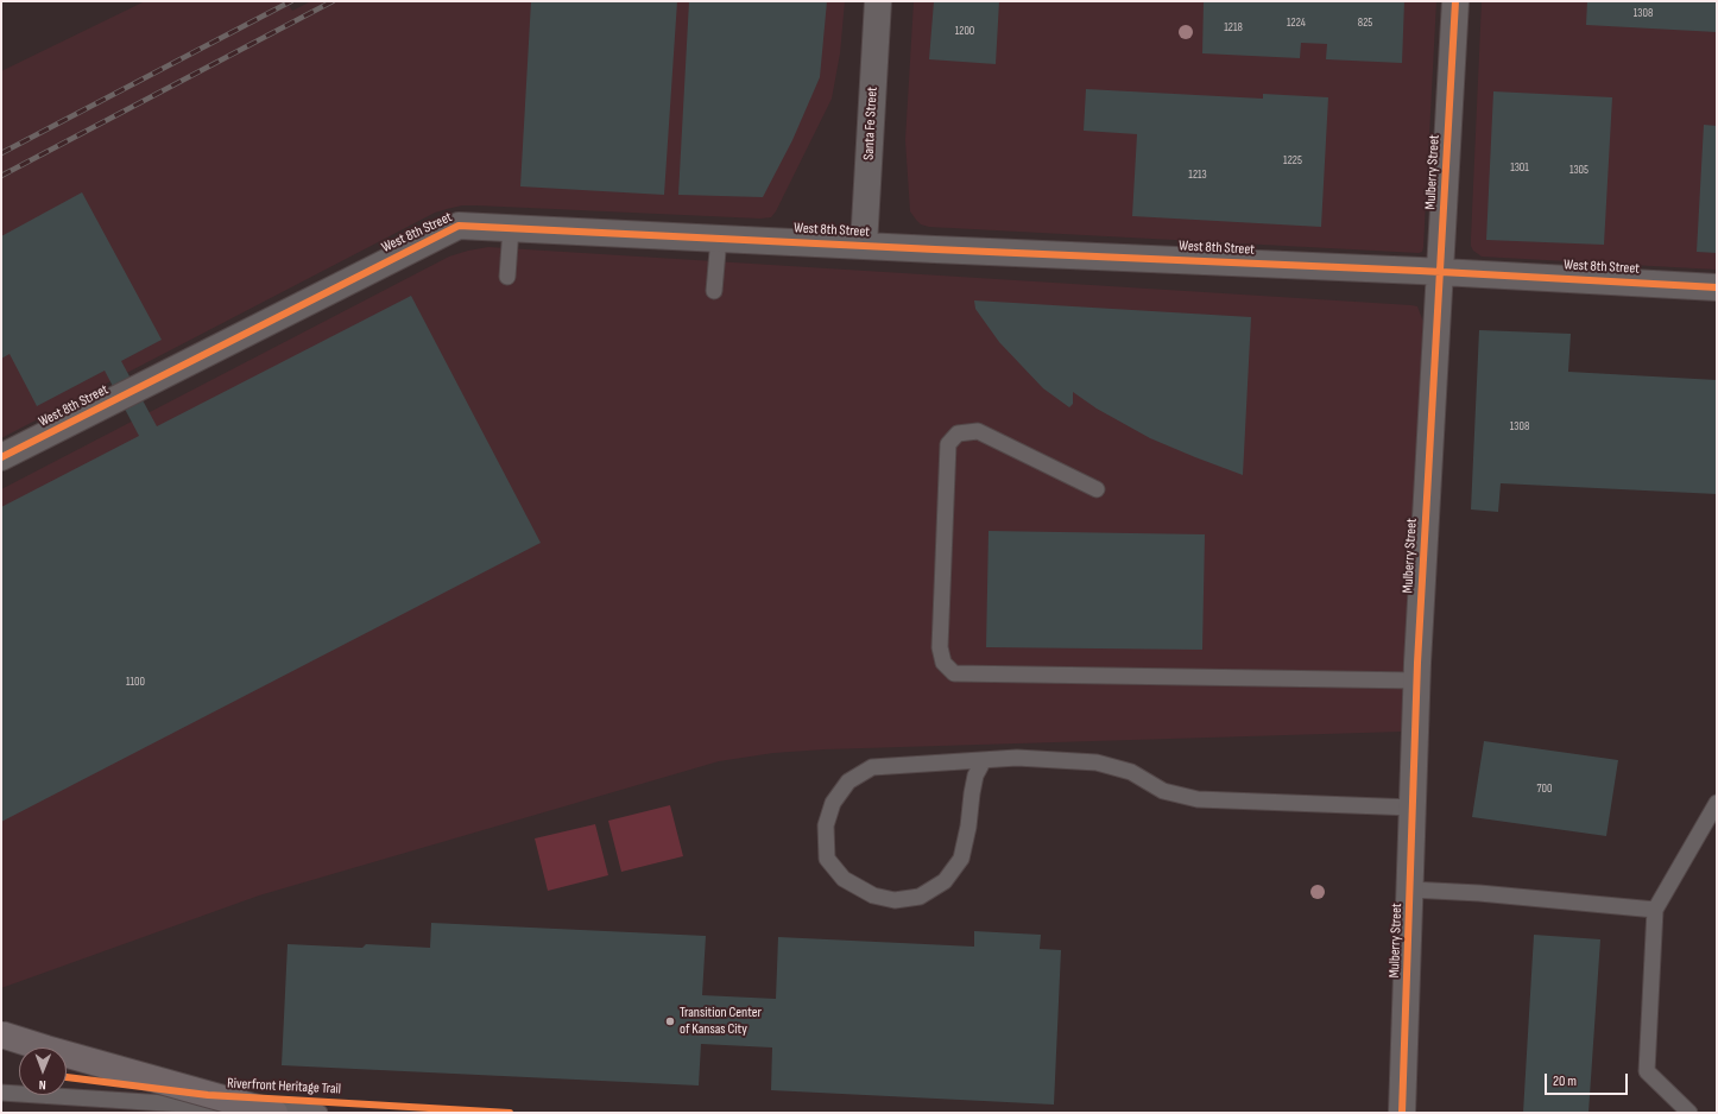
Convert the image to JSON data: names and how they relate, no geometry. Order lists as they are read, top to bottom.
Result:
{
  "streets": {
    "street": ["Santa Fe Street", "Mulberry Street", "West 8th Street"],
    "cycle path": ["Riverfront Heritage Trail"]
  },
  "crossings": [
    ["Santa Fe Street", "West 8th Street"],
    ["Mulberry Street", "West 8th Street"]
  ],
  "places": ["Transition Center of Kansas City"],
  "house_numbers": [
    "1308",
    "1224",
    "825",
    "1218",
    "1200",
    "1225",
    "1301",
    "1305",
    "1213",
    "1308",
    "1100",
    "700"
  ],
  "scale_bar": "20 m",
  "north": "bottom"
}
